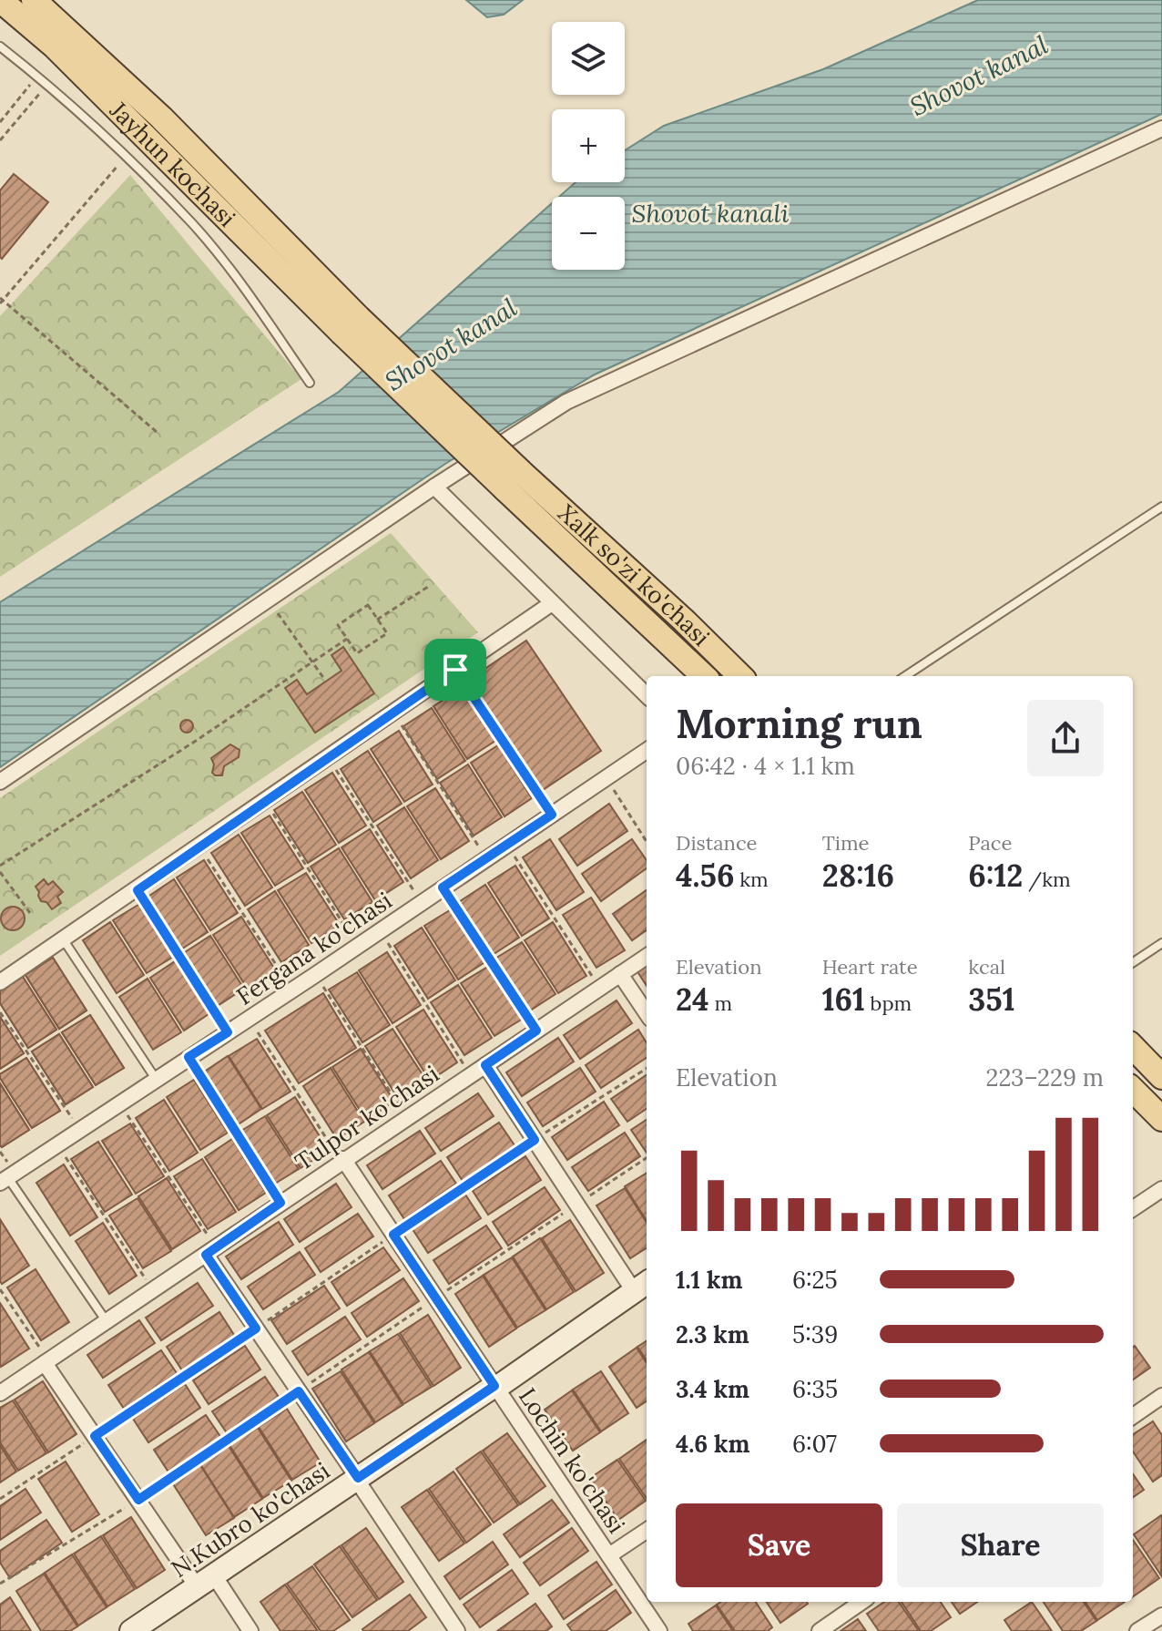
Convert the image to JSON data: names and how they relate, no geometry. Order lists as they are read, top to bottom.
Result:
{
  "streets": {
    "main road": ["Jayhun kochasi", "Xalk so'zi ko'chasi"],
    "street": [
      "Fergana ko'chasi",
      "Tulpor ko'chasi",
      "Lochin ko'chasi",
      "N.Kubro ko'chasi"
    ]
  },
  "crossings": [
    ["Tulpor ko'chasi", "Lochin ko'chasi"],
    ["Lochin ko'chasi", "N.Kubro ko'chasi"]
  ],
  "water": ["Shovot kanal", "Shovot kanali"],
  "page": {
    "map_buttons": ["+", "−"],
    "heading": ["Morning run", "06:42 · 4 × 1.1 km"],
    "stats": [
      ["Distance", "4.56 km"],
      ["Time", "28:16"],
      ["Pace", "6:12 /km"],
      ["Elevation", "24 m"],
      ["Heart rate", "161 bpm"],
      ["kcal", "351"]
    ],
    "chart": ["Elevation", "223–229 m"],
    "list": [
      {
        "name": "1.1 km",
        "note": "6:25"
      },
      {
        "name": "2.3 km",
        "note": "5:39"
      },
      {
        "name": "3.4 km",
        "note": "6:35"
      },
      {
        "name": "4.6 km",
        "note": "6:07"
      }
    ],
    "buttons": ["Save", "Share"]
  }
}
